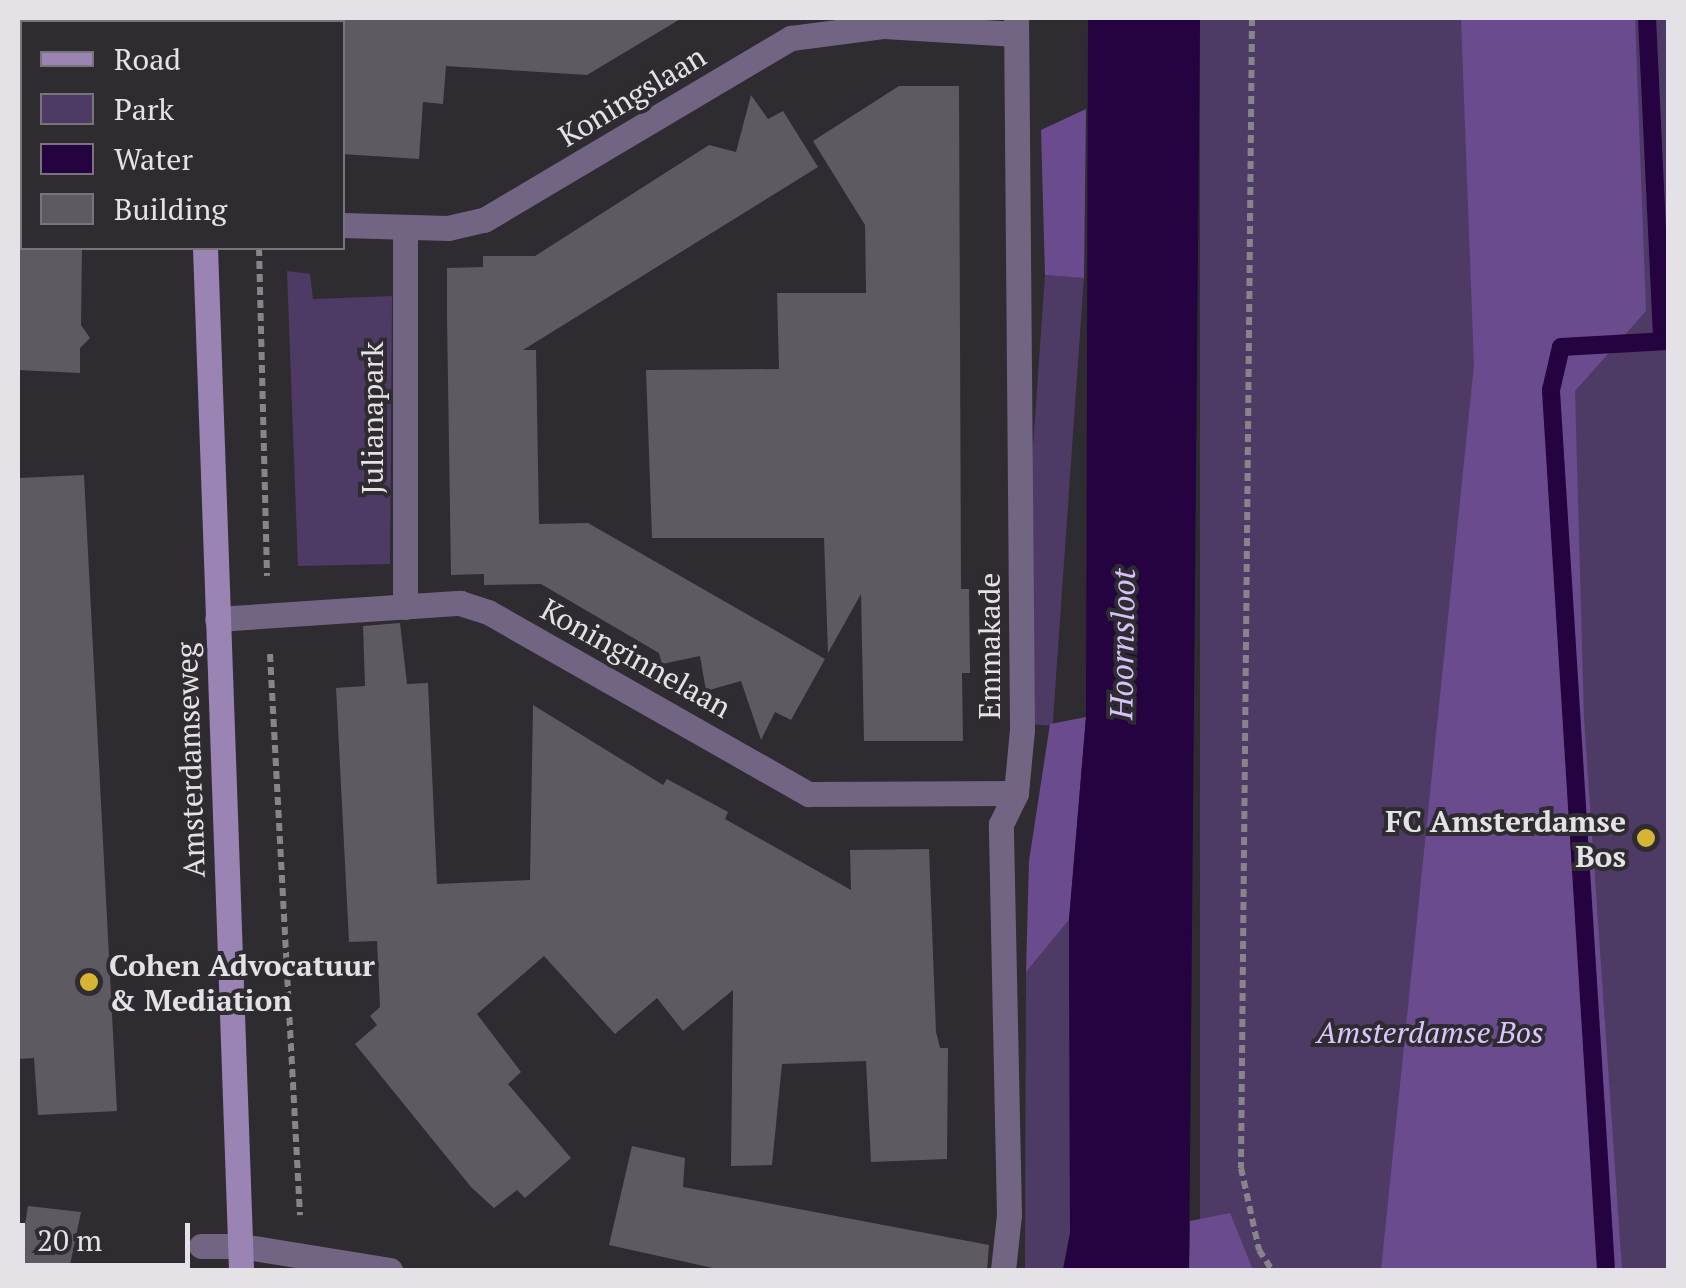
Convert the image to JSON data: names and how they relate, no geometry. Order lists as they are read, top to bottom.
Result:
{
  "streets": {
    "main road": ["Amsterdamseweg"],
    "street": [
      "Koningslaan",
      "Julianapark",
      "Emmakade",
      "Koninginnelaan"
    ]
  },
  "crossings": [
    ["Koningslaan", "Julianapark"],
    ["Koningslaan", "Emmakade"],
    ["Julianapark", "Koninginnelaan"],
    ["Emmakade", "Koninginnelaan"],
    ["Koninginnelaan", "Amsterdamseweg"]
  ],
  "water": ["Hoornsloot"],
  "parks": ["Amsterdamse Bos"],
  "places": ["FC Amsterdamse Bos", "Cohen Advocatuur & Mediation"],
  "legend": [
    "Road",
    "Park",
    "Water",
    "Building"
  ],
  "scale_bar": "20 m"
}
